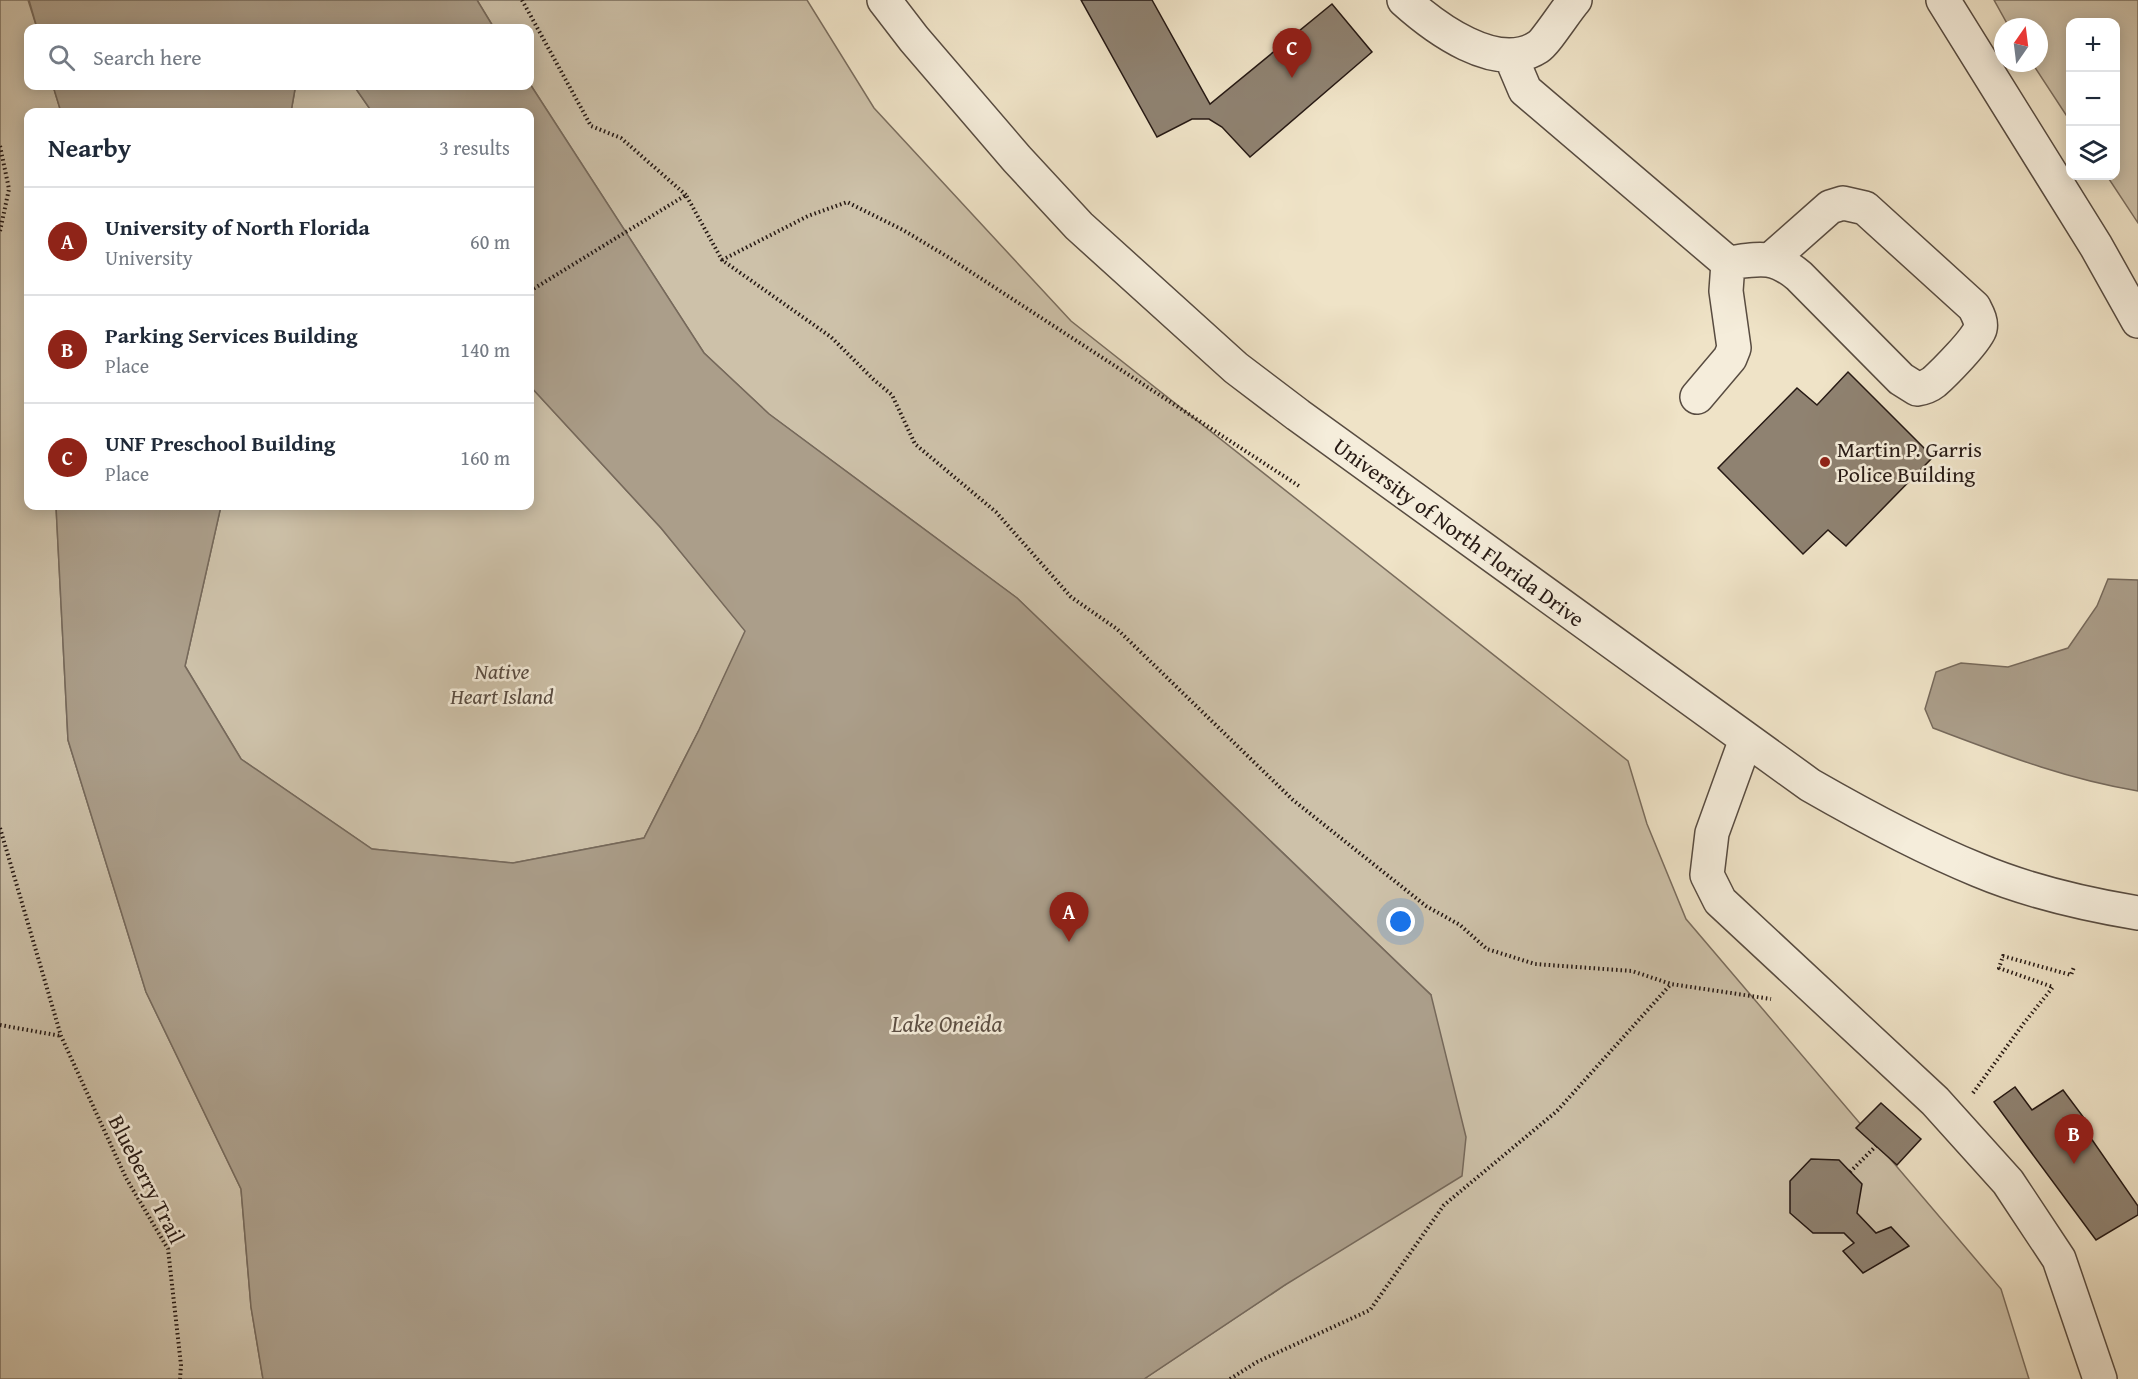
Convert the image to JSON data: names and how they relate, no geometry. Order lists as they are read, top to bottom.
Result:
{
  "streets": {
    "street": ["University of North Florida Drive"],
    "path": ["Blueberry Trail"]
  },
  "water": ["Lake Oneida"],
  "parks": ["Native Heart Island"],
  "places": ["Martin P. Garris Police Building"],
  "north": "top",
  "page": {
    "map_buttons": ["+", "−"],
    "search": "Search here",
    "pins": ["C", "A", "B"],
    "heading": ["Nearby", "3 results"],
    "list": [
      {
        "mark": "A",
        "name": "University of North Florida",
        "note": "University",
        "value": "60 m"
      },
      {
        "mark": "B",
        "name": "Parking Services Building",
        "note": "Place",
        "value": "140 m"
      },
      {
        "mark": "C",
        "name": "UNF Preschool Building",
        "note": "Place",
        "value": "160 m"
      }
    ]
  }
}
